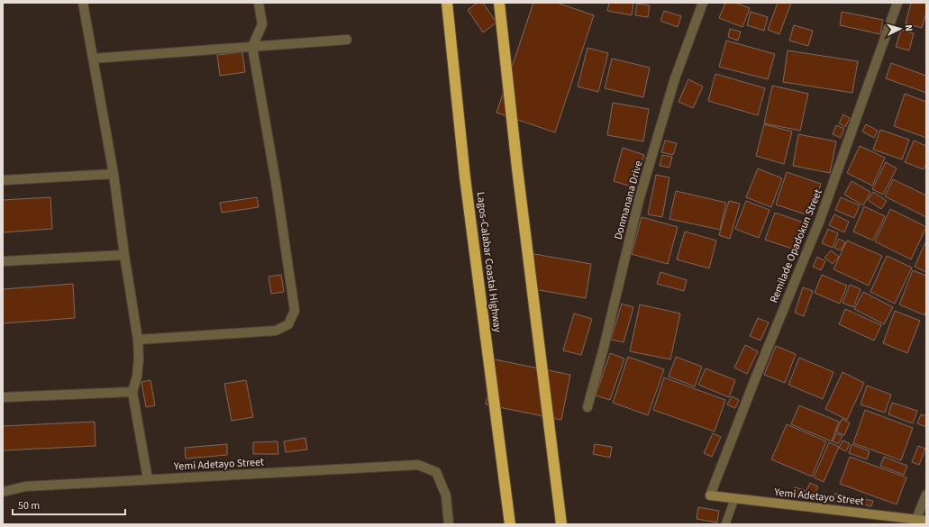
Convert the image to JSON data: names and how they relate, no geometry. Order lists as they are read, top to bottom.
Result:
{
  "streets": {
    "highway": ["Lagos-Calabar Coastal Highway"],
    "street": ["Donmanana Drive", "Remilade Opadokun Street", "Yemi Adetayo Street"]
  },
  "crossings": [
    ["Remilade Opadokun Street", "Yemi Adetayo Street"]
  ],
  "scale_bar": "50 m",
  "north": "right"
}
